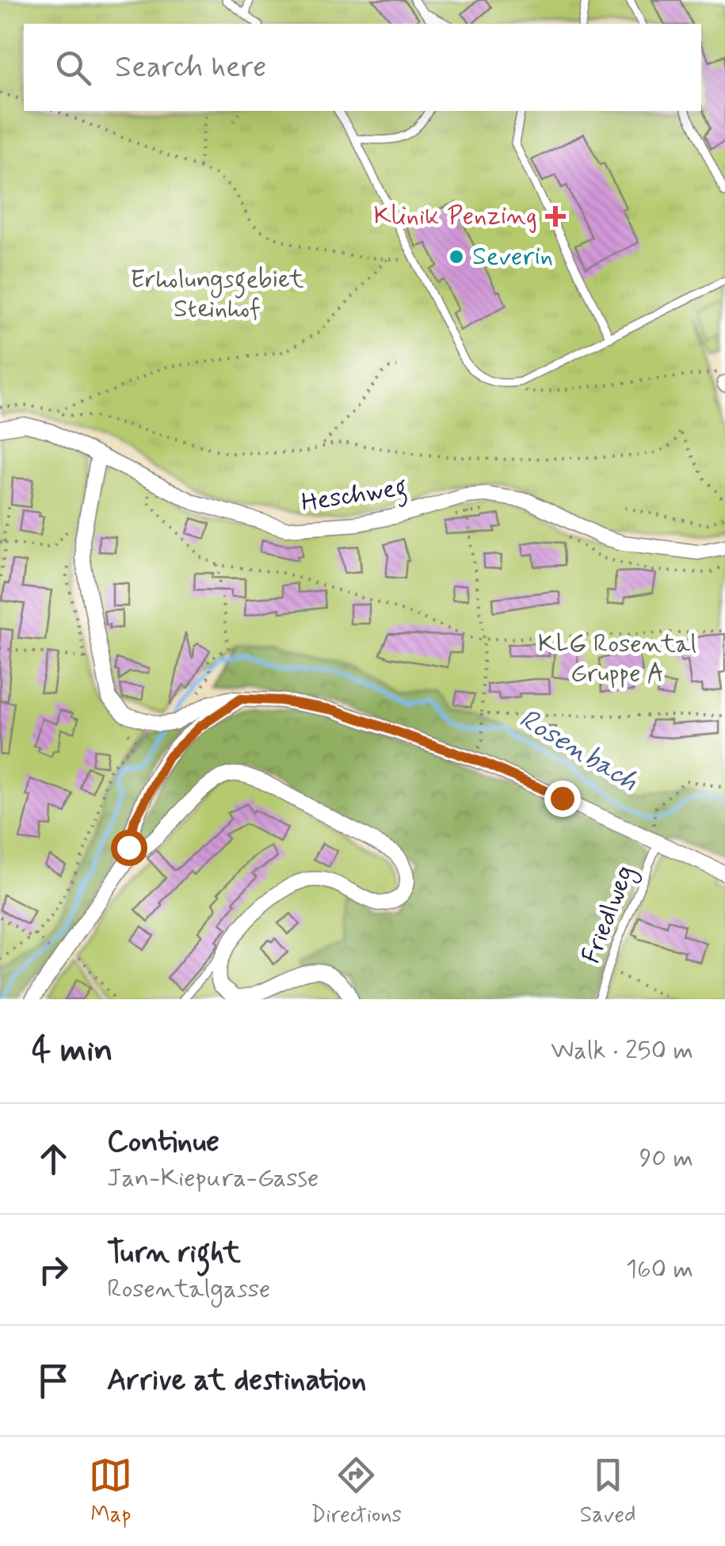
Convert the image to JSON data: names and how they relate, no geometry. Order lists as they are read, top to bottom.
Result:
{
  "streets": {
    "street": ["Heschweg"],
    "lane": ["Friedlweg"]
  },
  "water": ["Rosenbach"],
  "parks": ["Erholungsgebiet Steinhof", "KLG Rosental Gruppe A"],
  "places": {
    "health": ["Klinik Penzing"],
    "other": ["Severin"]
  },
  "page": {
    "search": "Search here",
    "heading": ["4 min", "Walk · 250 m"],
    "list": [
      ["Continue", "Jan-Kiepura-Gasse", "90 m"],
      ["Turn right", "Rosentalgasse", "160 m"],
      "Arrive at destination"
    ],
    "nav": ["Map", "Directions", "Saved"]
  }
}
